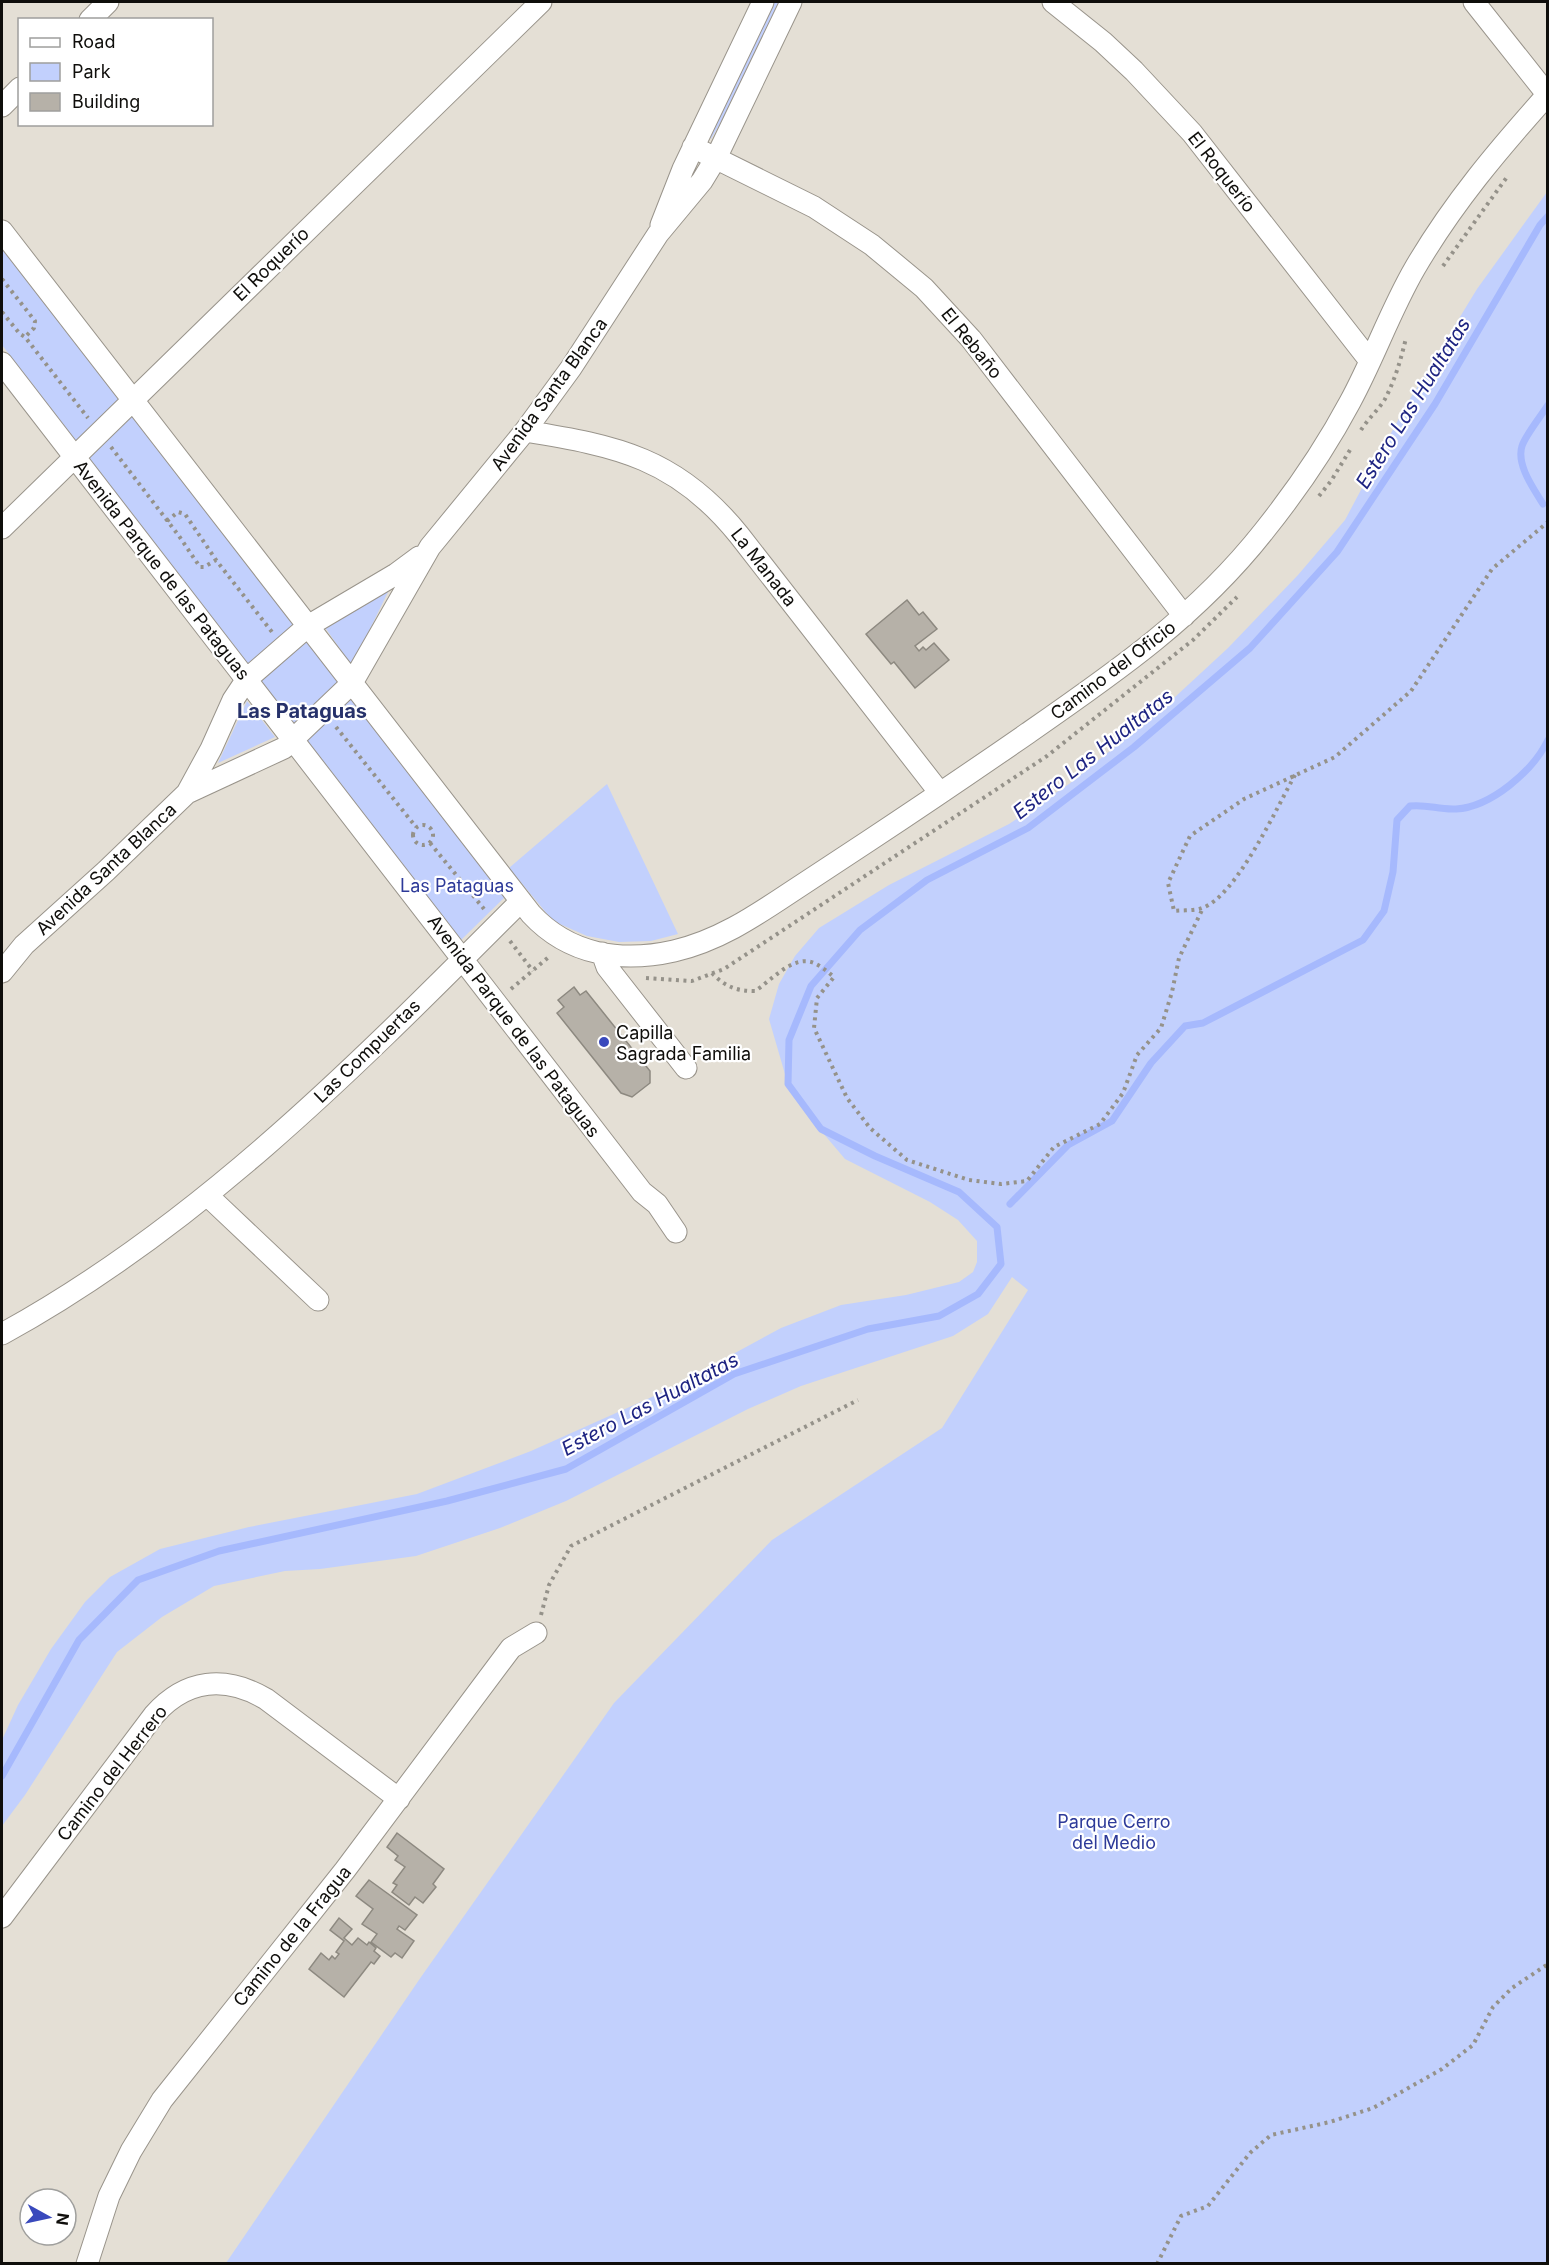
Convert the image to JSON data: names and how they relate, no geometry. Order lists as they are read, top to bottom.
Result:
{
  "streets": {
    "street": [
      "El Roquerío",
      "El Rebaño",
      "Avenida Santa Blanca",
      "La Manada",
      "Avenida Parque de las Pataguas",
      "Camino del Oficio",
      "Las Compuertas",
      "Camino del Herrero",
      "Camino de la Fragua"
    ]
  },
  "crossings": [
    ["El Roquerío", "Avenida Parque de las Pataguas"],
    ["El Roquerío", "Camino del Oficio"],
    ["El Rebaño", "Avenida Santa Blanca"],
    ["El Rebaño", "Camino del Oficio"],
    ["Avenida Santa Blanca", "La Manada"],
    ["Avenida Santa Blanca", "Avenida Parque de las Pataguas"],
    ["La Manada", "Camino del Oficio"],
    ["Avenida Parque de las Pataguas", "Las Compuertas"],
    ["Camino del Oficio", "Las Compuertas"],
    ["Camino del Herrero", "Camino de la Fragua"]
  ],
  "districts": ["Las Pataguas"],
  "water": ["Estero Las Hualtatas"],
  "parks": ["Las Pataguas", "Parque Cerro del Medio"],
  "places": ["Capilla Sagrada Familia"],
  "legend": ["Road", "Park", "Building"],
  "north": "right"
}
